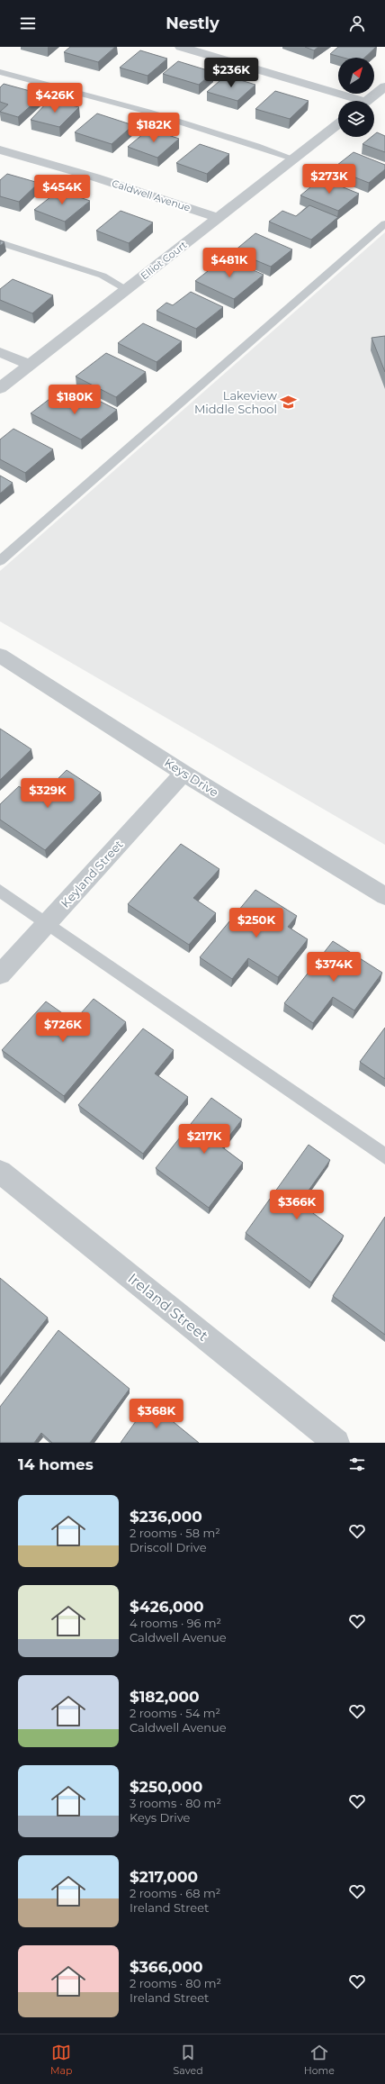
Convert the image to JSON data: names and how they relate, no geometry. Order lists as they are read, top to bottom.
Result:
{
  "streets": {
    "street": [
      "Caldwell Avenue",
      "Elliot Court",
      "Keys Drive",
      "Keyland Street",
      "Ireland Street"
    ]
  },
  "crossings": [
    ["Caldwell Avenue", "Elliot Court"],
    ["Keys Drive", "Keyland Street"]
  ],
  "places": {
    "school or university": ["Lakeview Middle School"]
  },
  "north": "top right",
  "page": {
    "header": "Nestly",
    "price": [
      "$236K",
      "$426K",
      "$182K",
      "$273K",
      "$454K",
      "$481K",
      "$180K",
      "$329K",
      "$250K",
      "$374K",
      "$726K",
      "$217K",
      "$366K",
      "$368K"
    ],
    "heading": "14 homes",
    "list": [
      {
        "name": "$236,000",
        "note": "2 rooms · 58 m² · Driscoll Drive"
      },
      {
        "name": "$426,000",
        "note": "4 rooms · 96 m² · Caldwell Avenue"
      },
      {
        "name": "$182,000",
        "note": "2 rooms · 54 m² · Caldwell Avenue"
      },
      {
        "name": "$250,000",
        "note": "3 rooms · 80 m² · Keys Drive"
      },
      {
        "name": "$217,000",
        "note": "2 rooms · 68 m² · Ireland Street"
      },
      {
        "name": "$366,000",
        "note": "2 rooms · 80 m² · Ireland Street"
      }
    ],
    "tabs": ["Map", "Saved", "Home"]
  }
}
